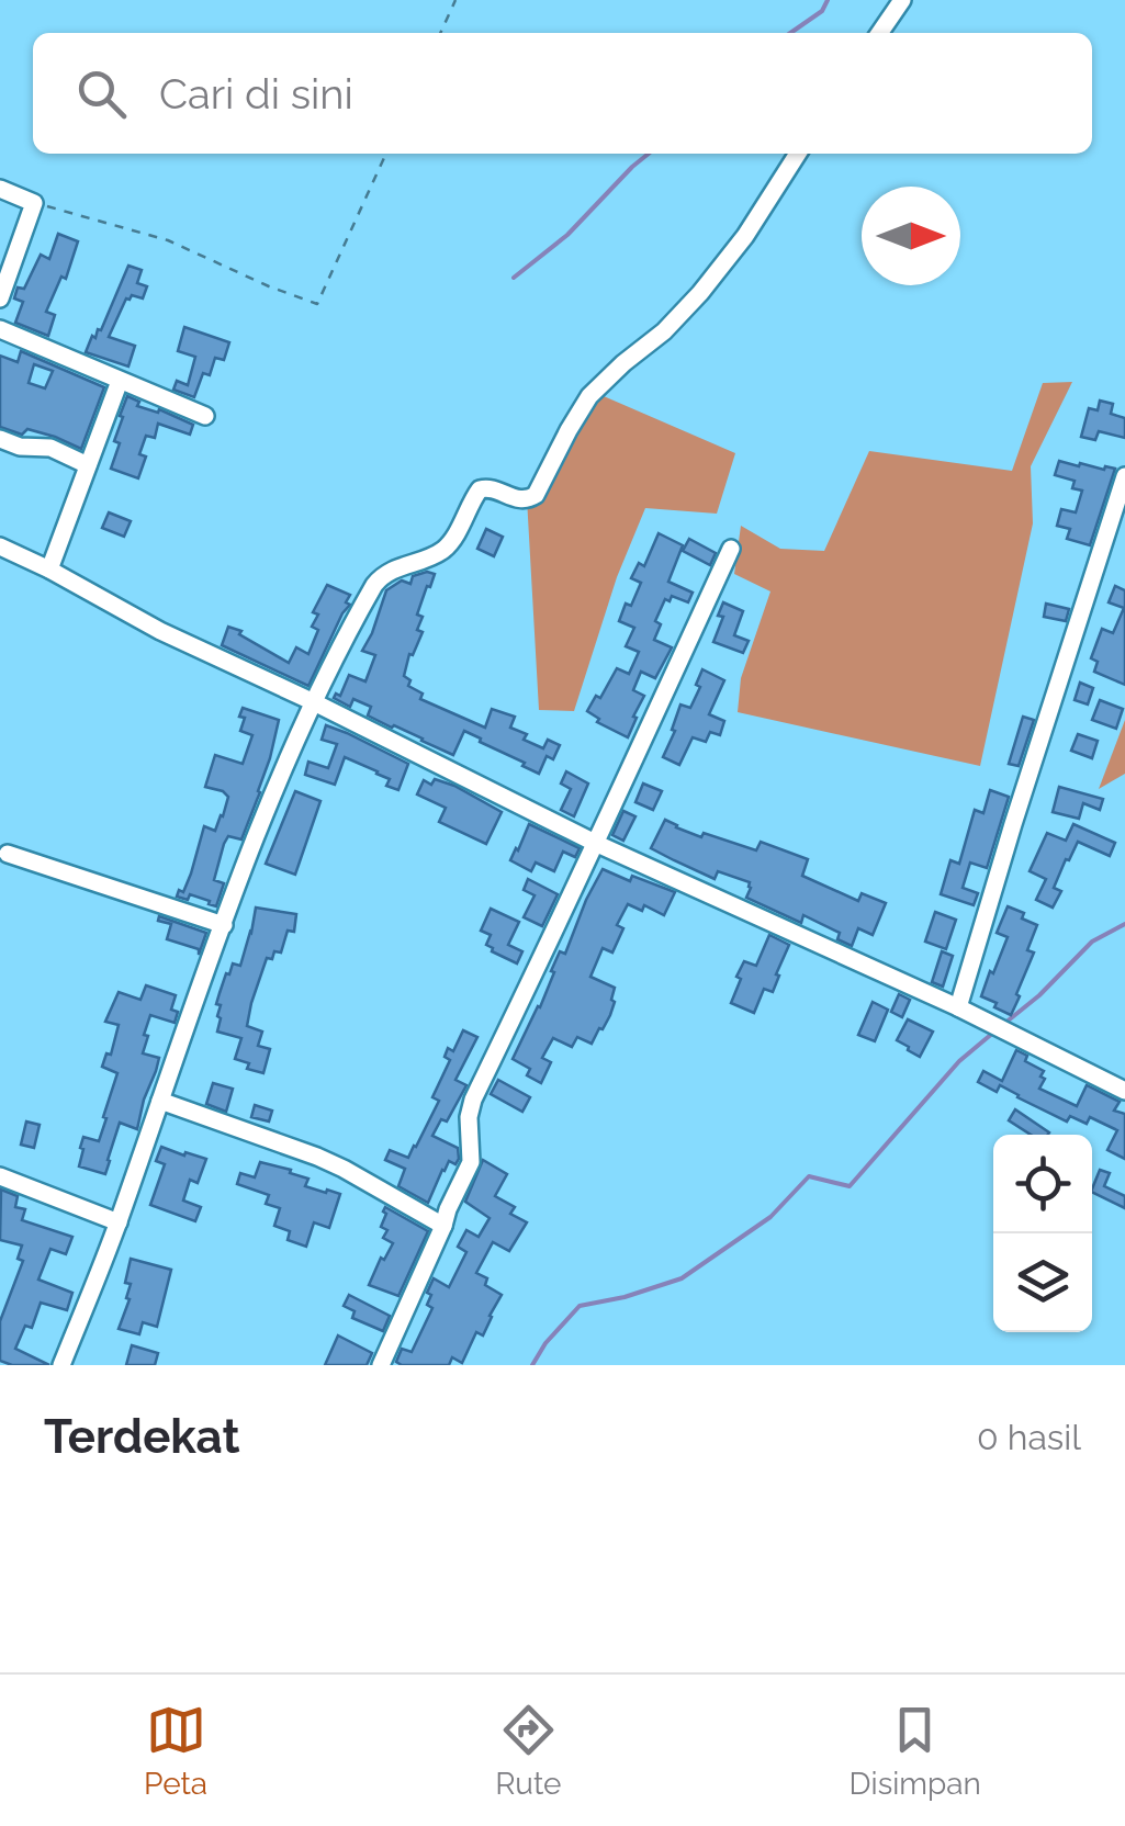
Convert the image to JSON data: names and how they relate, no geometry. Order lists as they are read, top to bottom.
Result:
{
  "north": "right",
  "page": {
    "search": "Cari di sini",
    "heading": ["Terdekat", "0 hasil"],
    "nav": ["Peta", "Rute", "Disimpan"]
  }
}
